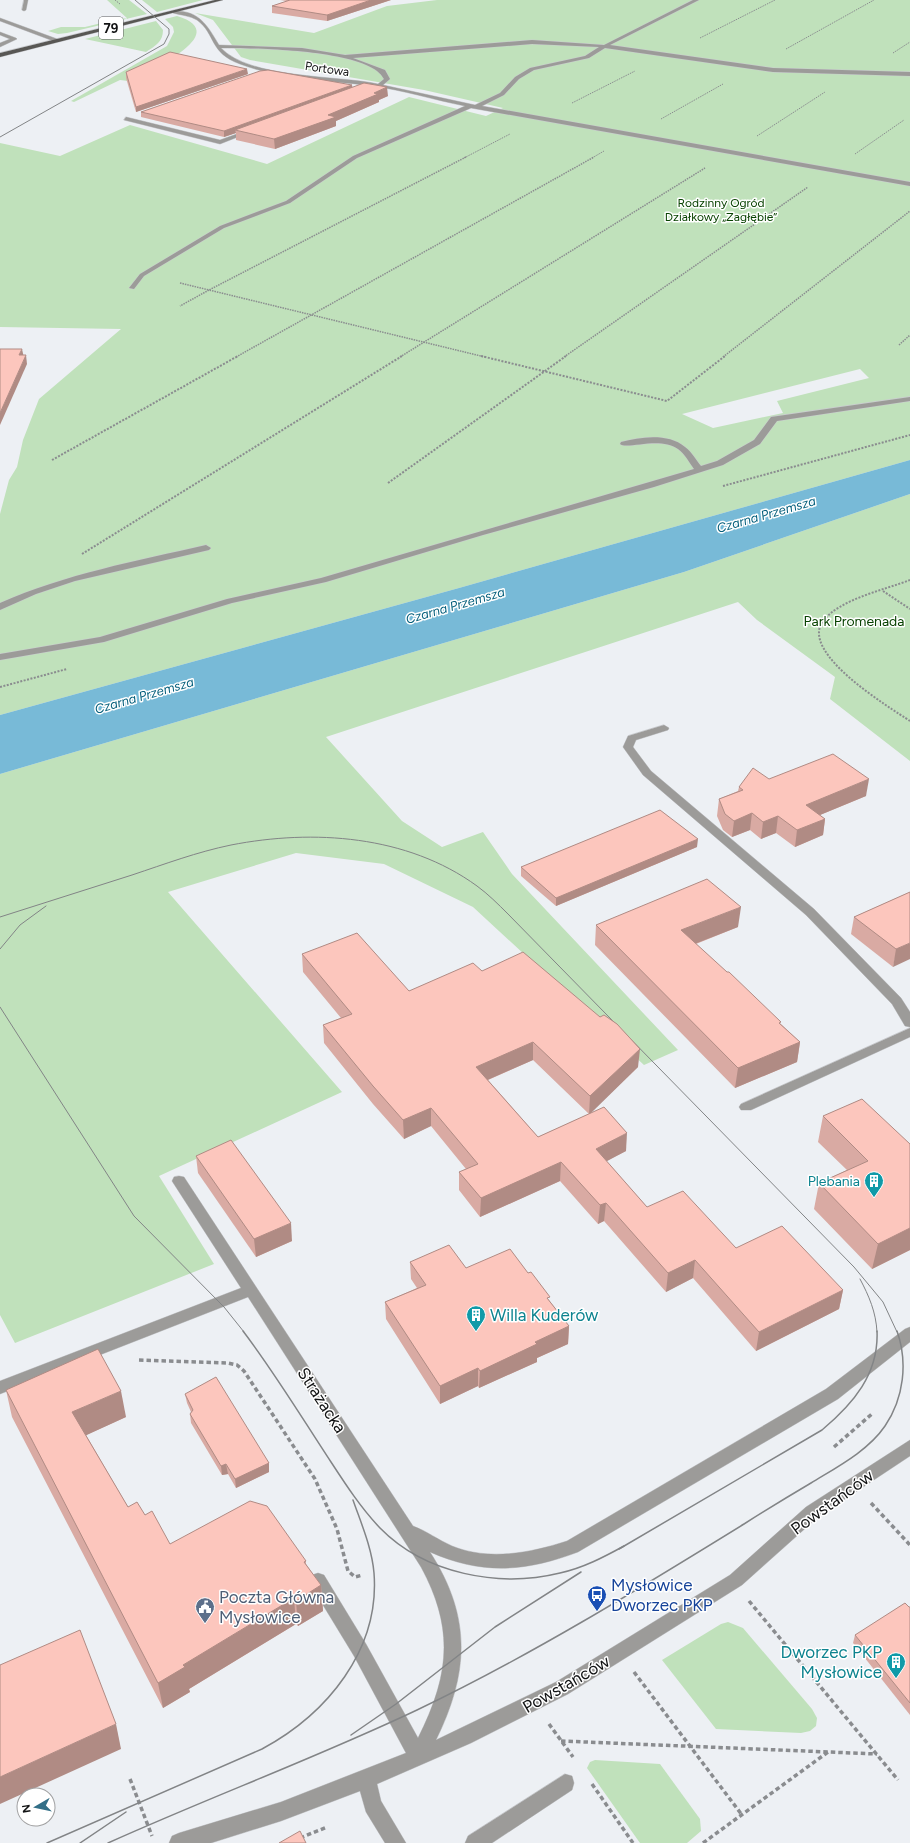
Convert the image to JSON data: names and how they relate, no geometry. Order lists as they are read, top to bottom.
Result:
{
  "streets": {
    "main road": ["79"],
    "street": ["Portowa", "Strażacka", "Powstańców"]
  },
  "crossings": [
    ["79", "Portowa"],
    ["Strażacka", "Powstańców"]
  ],
  "water": ["Czarna Przemsza"],
  "parks": ["Rodzinny Ogród Działkowy „Zagłębie”", "Park Promenada"],
  "places": {
    "building": ["Plebania", "Willa Kuderów", "Dworzec PKP Mysłowice"],
    "bus stop": ["Mysłowice Dworzec PKP"],
    "public building": ["Poczta Główna Mysłowice"]
  },
  "north": "left"
}
